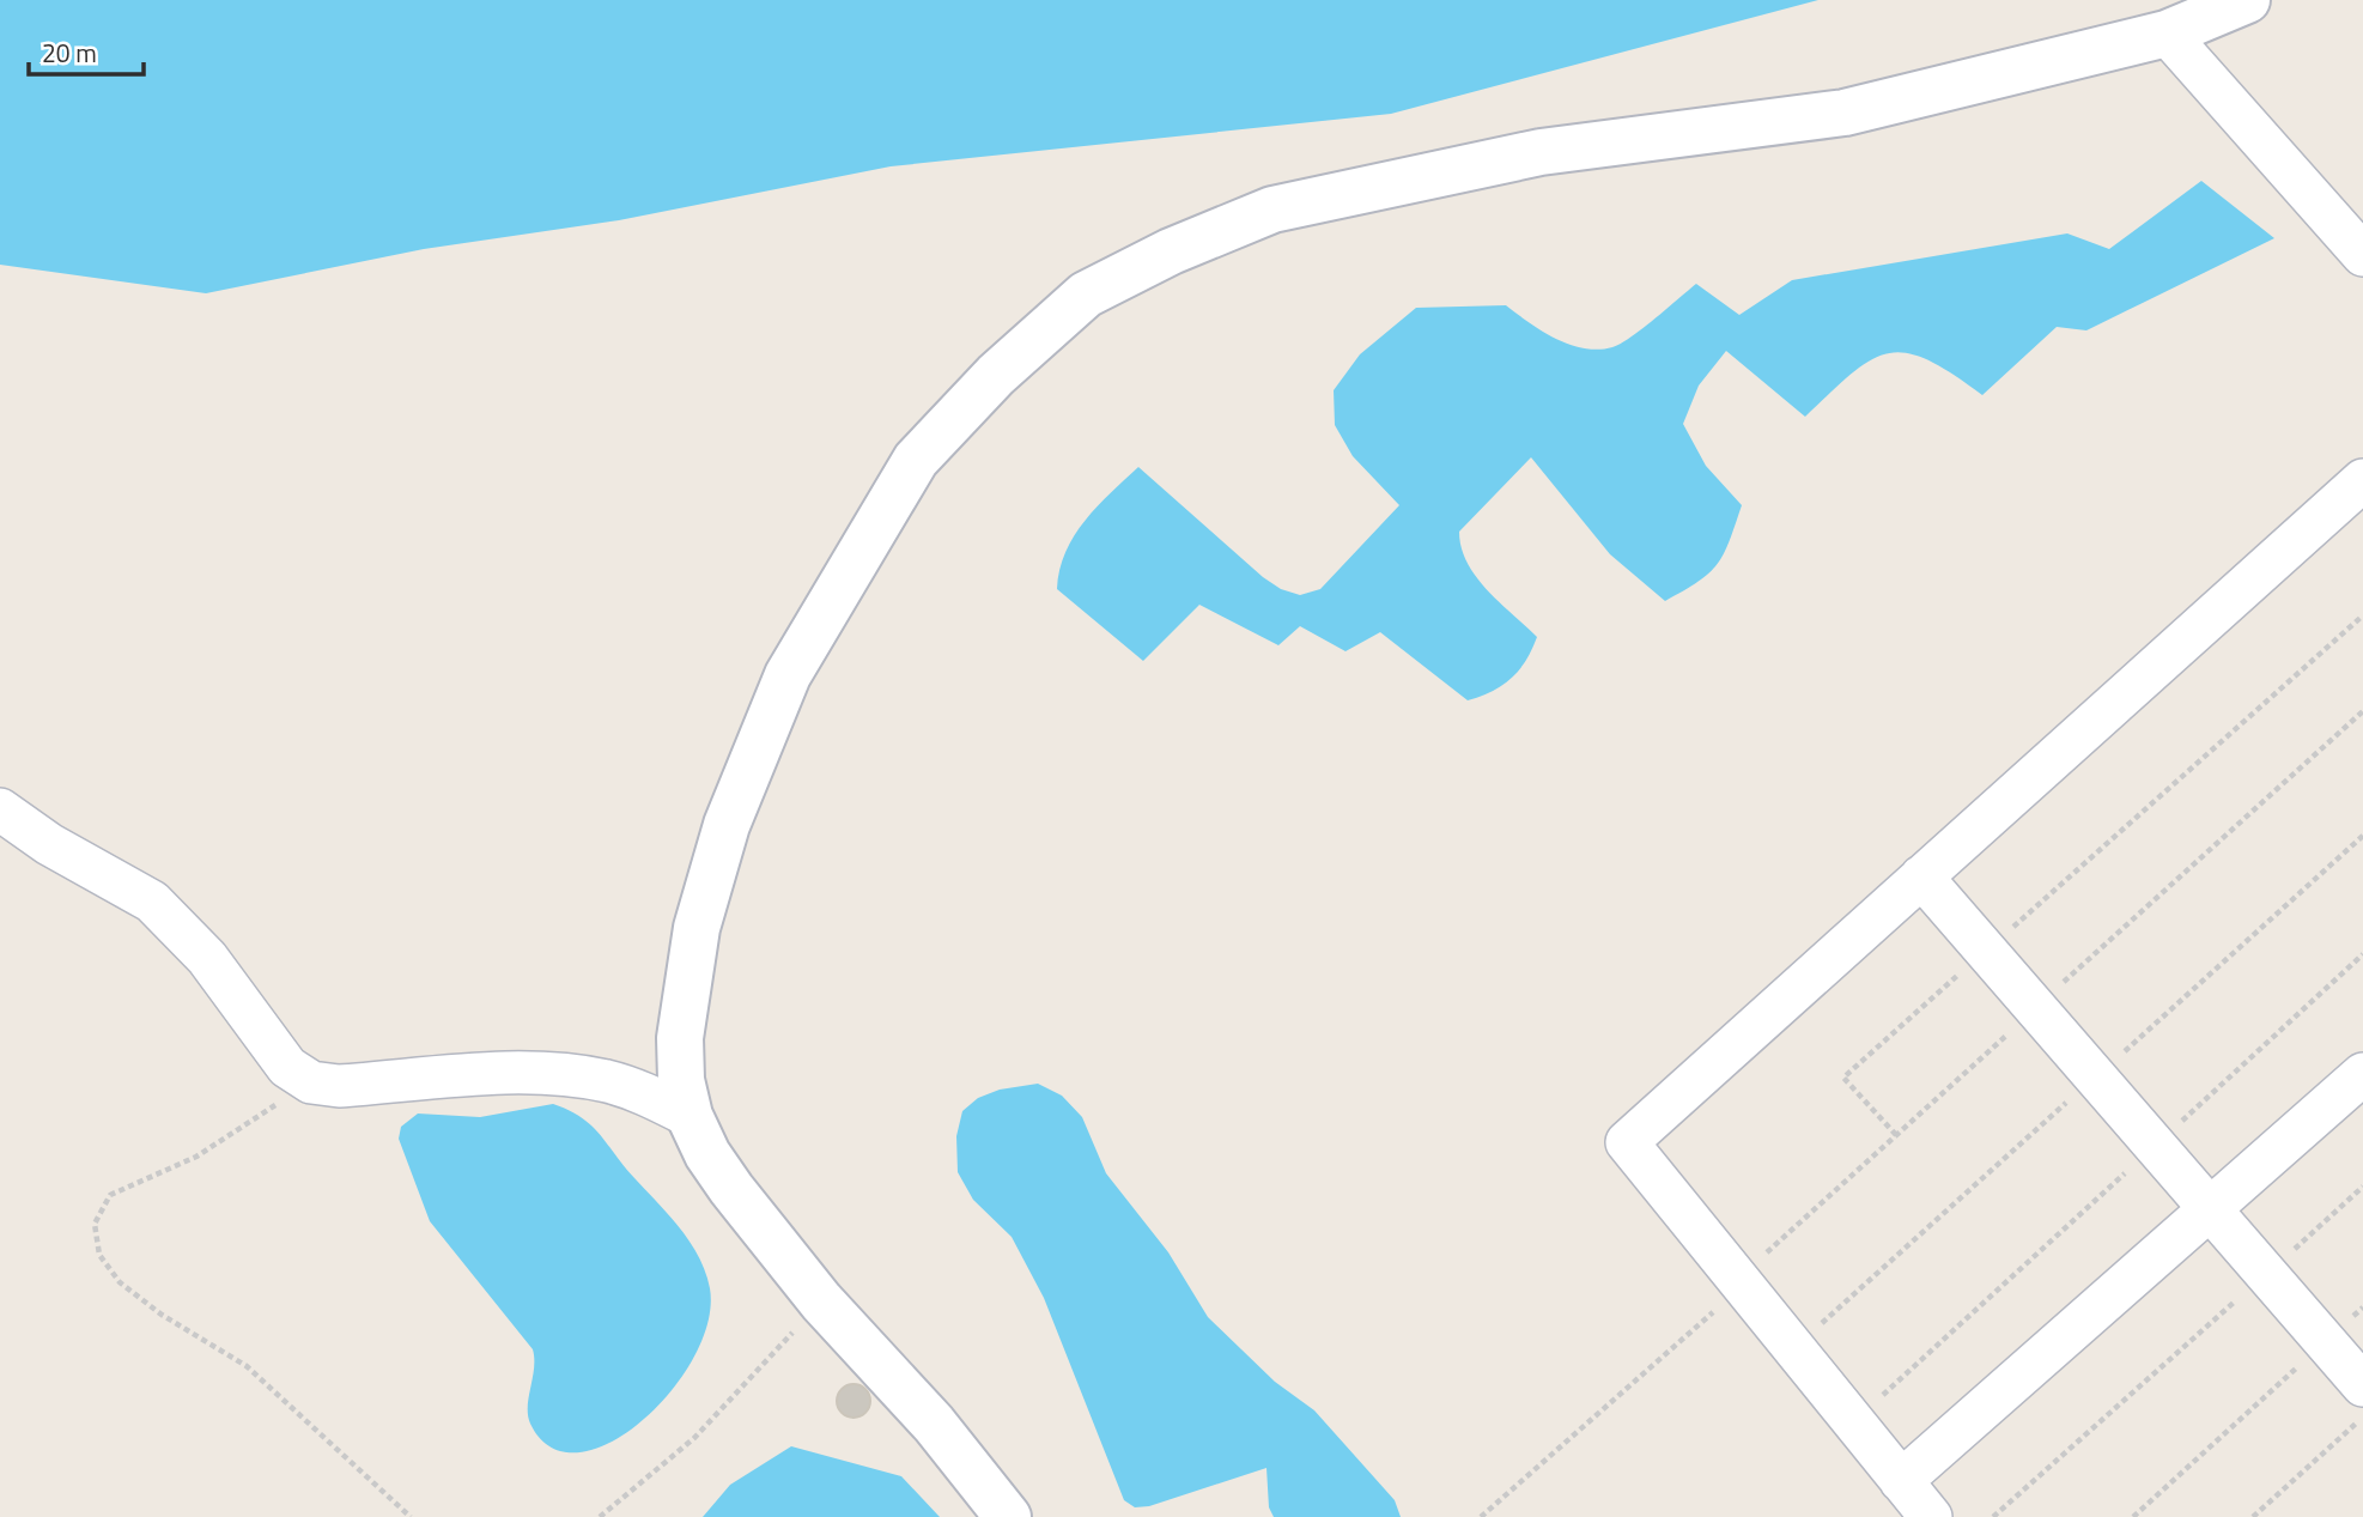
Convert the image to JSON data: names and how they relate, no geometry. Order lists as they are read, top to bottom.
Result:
{
  "scale_bar": "20 m"
}
